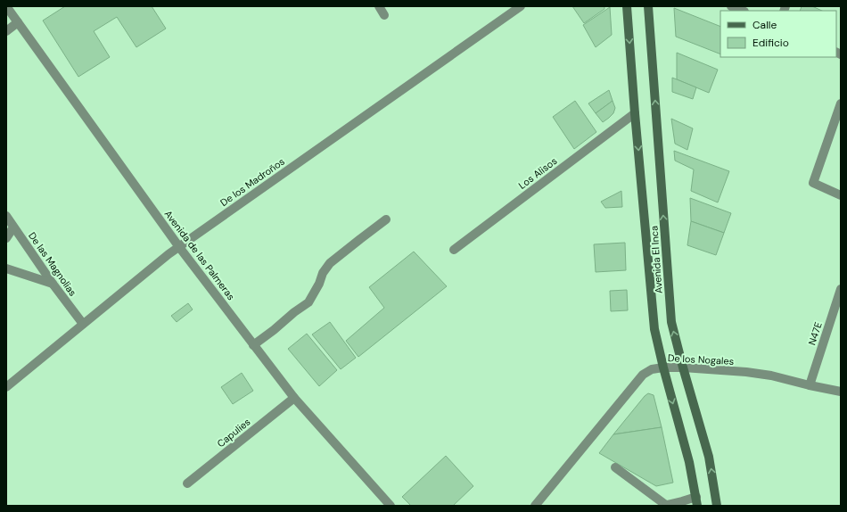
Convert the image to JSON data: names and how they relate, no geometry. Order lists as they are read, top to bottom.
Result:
{
  "streets": {
    "main road": ["Avenida El Inca"],
    "street": [
      "Los Alisos",
      "De los Madroños",
      "Avenida de las Palmeras",
      "De las Magnolias",
      "N47E",
      "De los Nogales",
      "Capulies"
    ]
  },
  "crossings": [
    ["Los Alisos", "Avenida El Inca"],
    ["De los Madroños", "Avenida de las Palmeras"],
    ["De los Madroños", "De las Magnolias"],
    ["Avenida de las Palmeras", "Capulies"],
    ["Avenida El Inca", "De los Nogales"],
    ["N47E", "De los Nogales"]
  ],
  "legend": ["Calle", "Edificio"]
}
